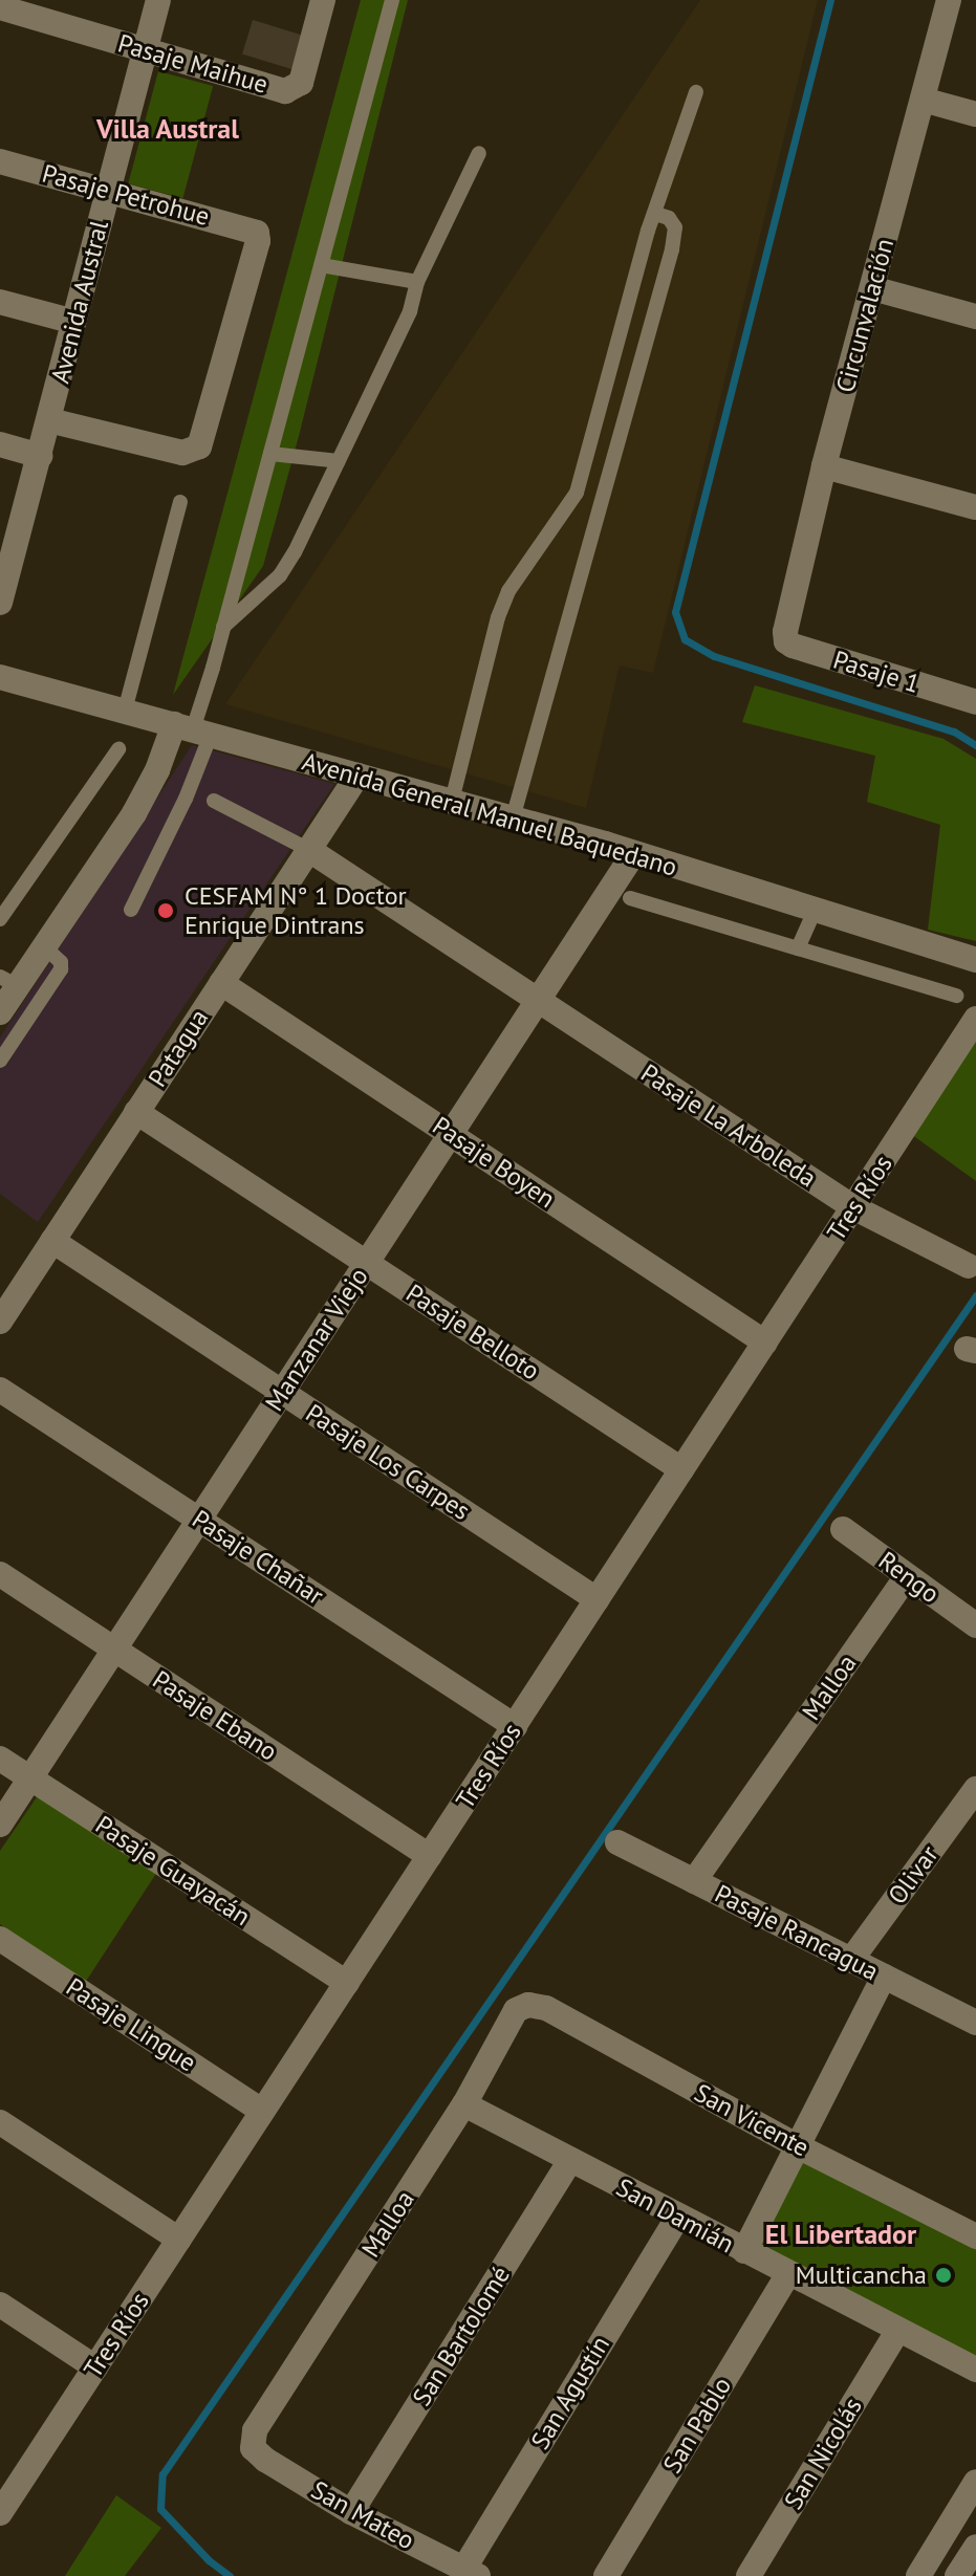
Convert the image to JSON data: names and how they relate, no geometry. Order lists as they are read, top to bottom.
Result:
{
  "streets": {
    "street": [
      "Pasaje Maihue",
      "Pasaje Petrohue",
      "Avenida Austral",
      "Circunvalación",
      "Pasaje 1",
      "Avenida General Manuel Baquedano",
      "Patagua",
      "Pasaje La Arboleda",
      "Pasaje Boyen",
      "Tres Ríos",
      "Pasaje Belloto",
      "Manzanar Viejo",
      "Pasaje Los Carpes",
      "Pasaje Chañar",
      "Rengo",
      "Malloa",
      "Pasaje Ebano",
      "Pasaje Guayacán",
      "Olivar",
      "Pasaje Rancagua",
      "Pasaje Lingue",
      "San Vicente",
      "San Damián",
      "San Bartolomé",
      "San Agustín",
      "San Pablo",
      "San Nicolás",
      "San Mateo"
    ]
  },
  "crossings": [
    ["Pasaje Maihue", "Avenida Austral"],
    ["Pasaje Petrohue", "Avenida Austral"],
    ["Circunvalación", "Pasaje 1"],
    ["Avenida General Manuel Baquedano", "Patagua"],
    ["Avenida General Manuel Baquedano", "Manzanar Viejo"],
    ["Patagua", "Pasaje La Arboleda"],
    ["Patagua", "Pasaje Boyen"],
    ["Patagua", "Pasaje Belloto"],
    ["Patagua", "Pasaje Los Carpes"],
    ["Pasaje La Arboleda", "Tres Ríos"],
    ["Pasaje La Arboleda", "Manzanar Viejo"],
    ["Pasaje Boyen", "Tres Ríos"],
    ["Pasaje Boyen", "Manzanar Viejo"],
    ["Tres Ríos", "Pasaje Belloto"],
    ["Tres Ríos", "Pasaje Los Carpes"],
    ["Tres Ríos", "Pasaje Chañar"],
    ["Tres Ríos", "Pasaje Ebano"],
    ["Tres Ríos", "Pasaje Guayacán"],
    ["Tres Ríos", "Pasaje Lingue"],
    ["Pasaje Belloto", "Manzanar Viejo"],
    ["Manzanar Viejo", "Pasaje Los Carpes"],
    ["Manzanar Viejo", "Pasaje Chañar"],
    ["Manzanar Viejo", "Pasaje Ebano"],
    ["Manzanar Viejo", "Pasaje Guayacán"],
    ["Rengo", "Malloa"],
    ["Malloa", "Pasaje Rancagua"],
    ["Malloa", "San Vicente"],
    ["Malloa", "San Damián"],
    ["Malloa", "San Mateo"],
    ["Olivar", "Pasaje Rancagua"],
    ["San Damián", "San Bartolomé"],
    ["San Damián", "San Agustín"],
    ["San Damián", "San Pablo"],
    ["San Damián", "San Nicolás"],
    ["San Bartolomé", "San Mateo"],
    ["San Agustín", "San Mateo"]
  ],
  "districts": ["Villa Austral", "El Libertador"],
  "places": ["CESFAM N° 1 Doctor Enrique Dintrans", "Multicancha"]
}
